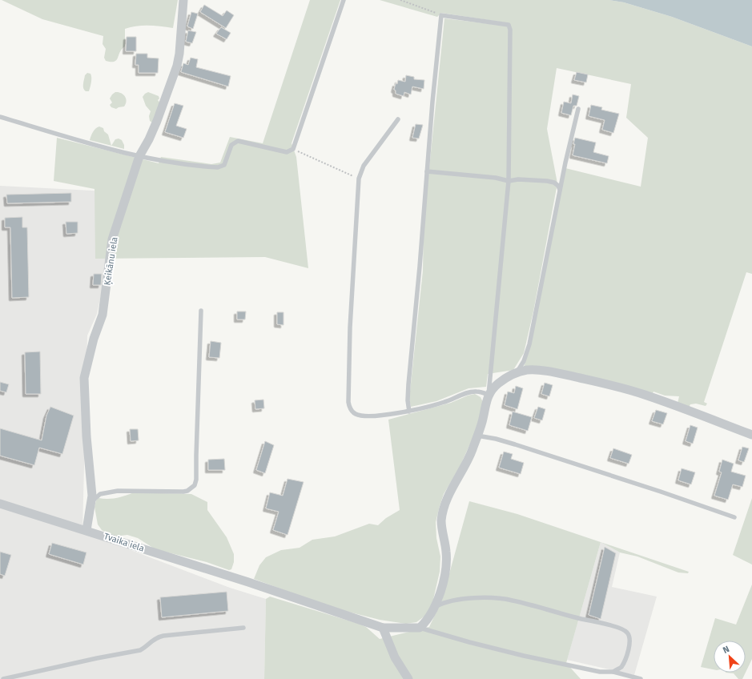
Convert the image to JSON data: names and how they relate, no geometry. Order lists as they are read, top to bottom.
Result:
{
  "streets": {
    "street": ["Ķeikānu iela", "Tvaika iela"]
  },
  "crossings": [
    ["Ķeikānu iela", "Tvaika iela"]
  ],
  "north": "top left"
}
